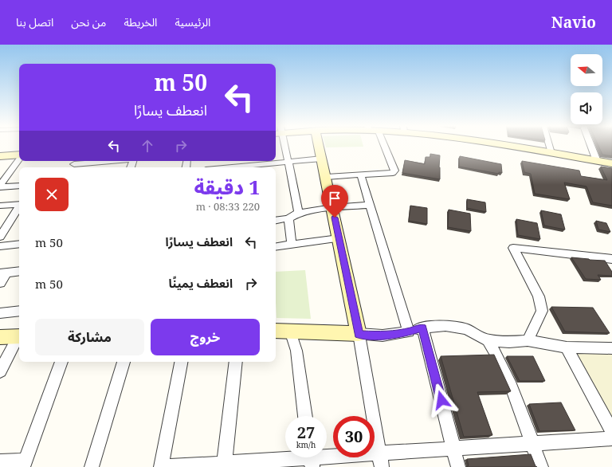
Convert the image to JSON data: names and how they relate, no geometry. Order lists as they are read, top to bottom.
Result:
{
  "north": "left",
  "page": {
    "header": "Navio",
    "nav": [
      "الرئيسية",
      "الخريطة",
      "من نحن",
      "اتصل بنا"
    ],
    "turn": ["50 m", "انعطف يسارًا"],
    "heading": ["1 دقيقة", "220 m · 08:33"],
    "list": [
      {
        "name": "انعطف يسارًا",
        "value": "50 m"
      },
      {
        "name": "انعطف يمينًا",
        "value": "50 m"
      }
    ],
    "buttons": ["خروج", "مشاركة"],
    "speed": "27 km/h",
    "limit": "30"
  }
}
